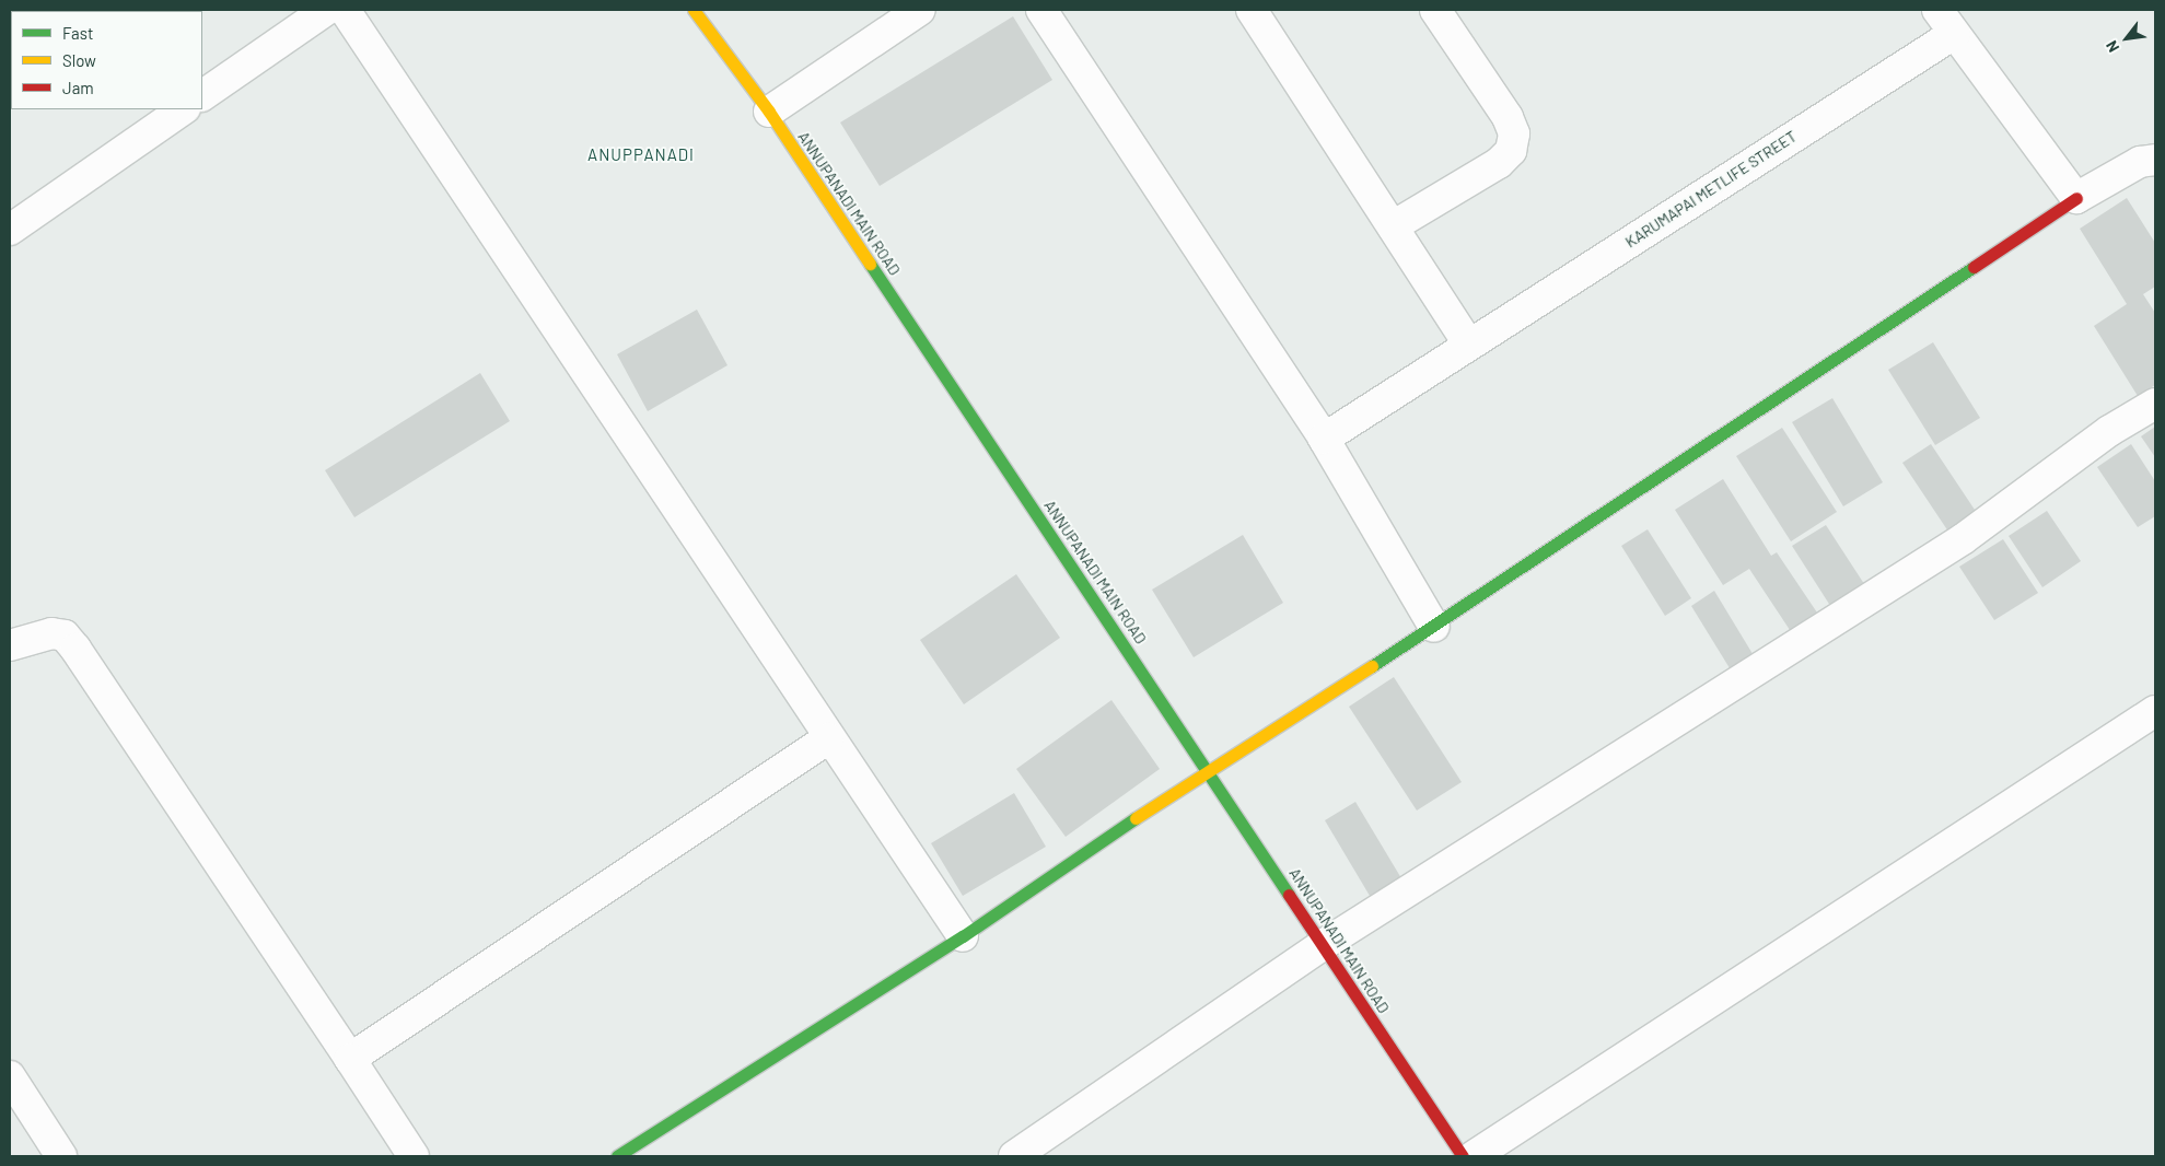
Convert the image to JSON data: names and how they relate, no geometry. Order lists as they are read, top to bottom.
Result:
{
  "streets": {
    "street": ["KARUMAPAI METLIFE STREET", "ANNUPANADI MAIN ROAD"]
  },
  "districts": ["ANUPPANADI"],
  "legend": ["Fast", "Slow", "Jam"],
  "north": "bottom left"
}
